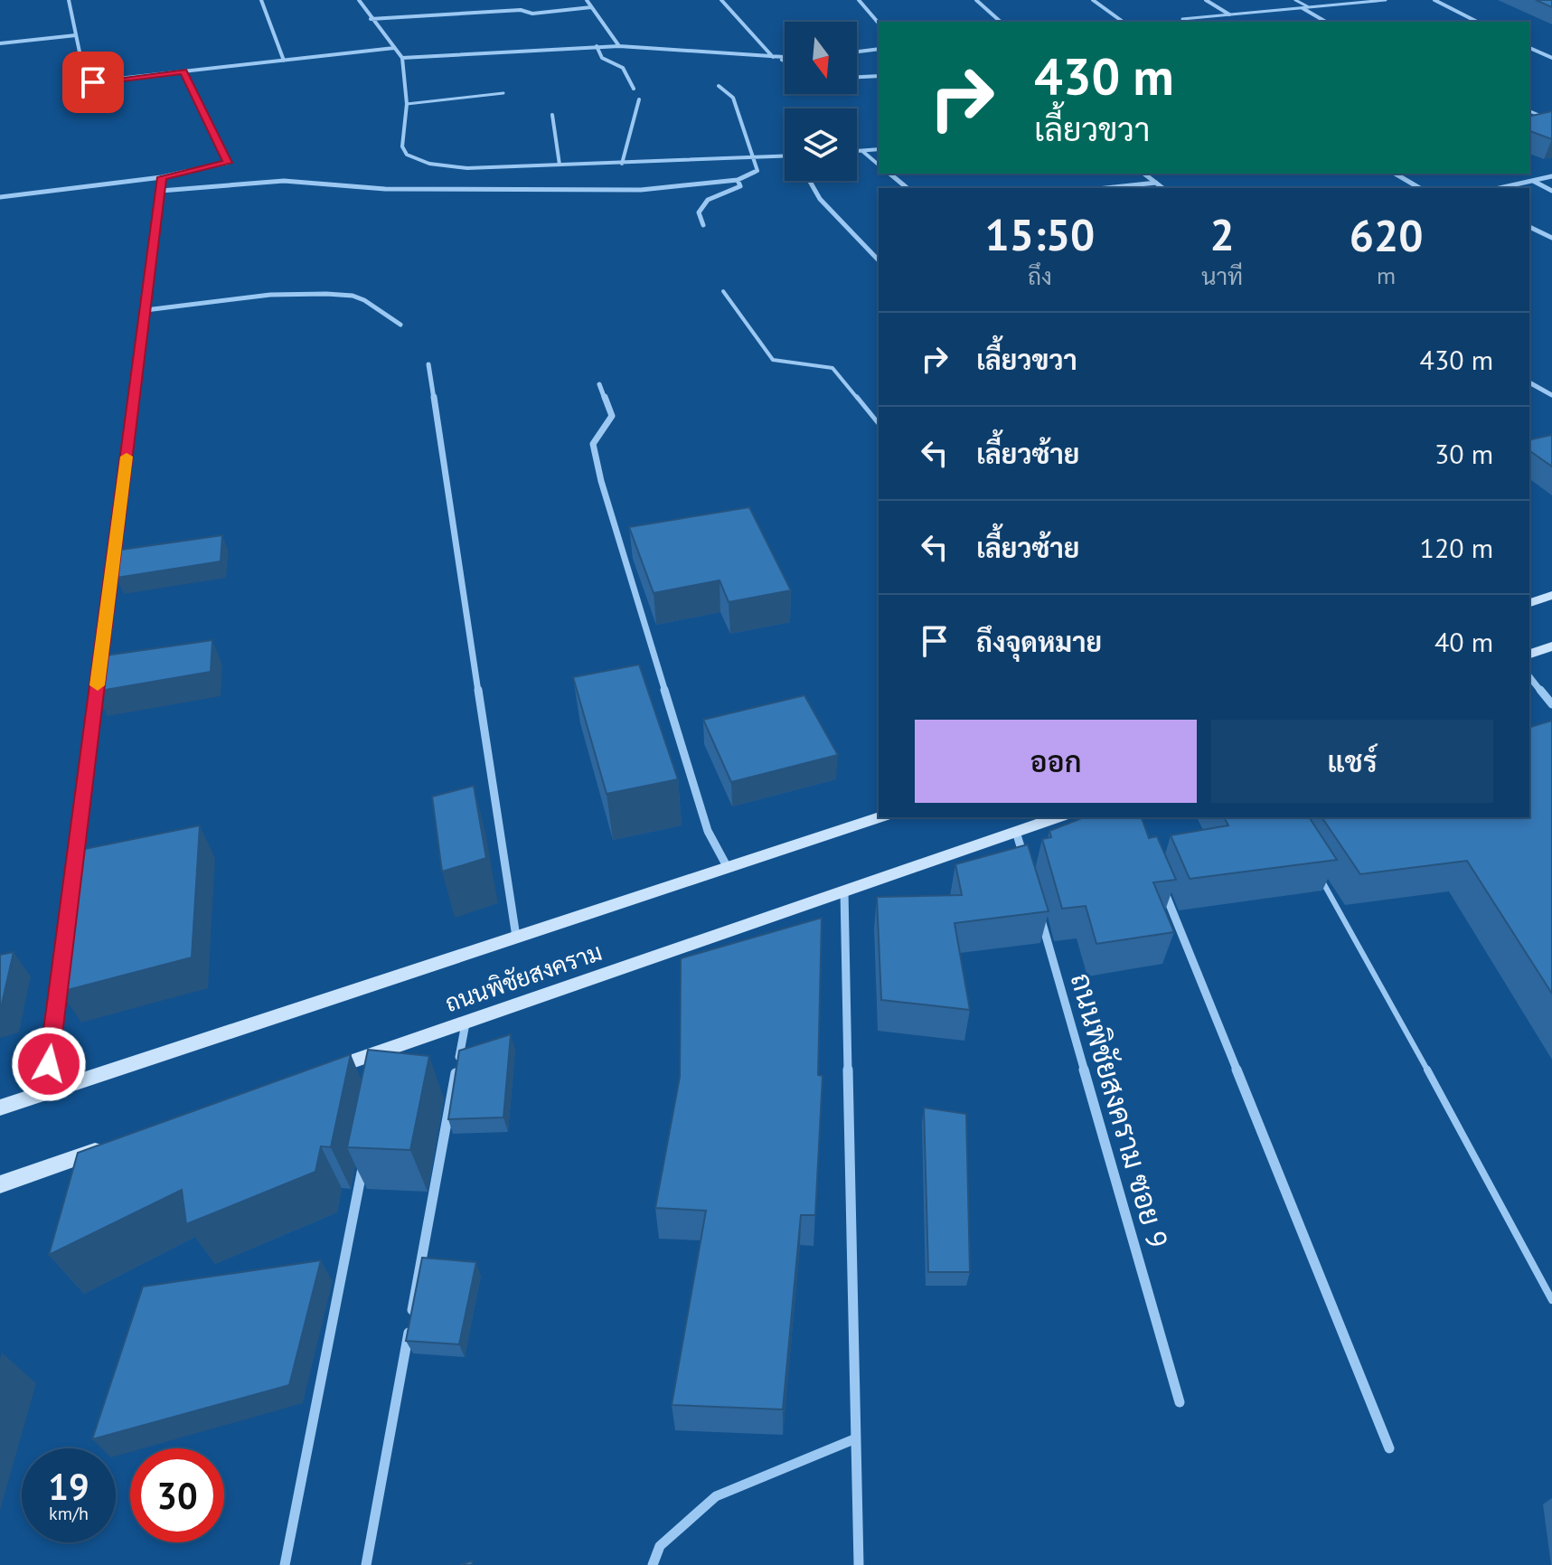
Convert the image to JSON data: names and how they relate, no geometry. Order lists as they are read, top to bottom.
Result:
{
  "streets": {
    "main road": ["ถนนพิชัยสงคราม"],
    "street": ["ถนนพิชัยสงคราม ซอย 9"]
  },
  "north": "bottom",
  "page": {
    "turn": ["430 m", "เลี้ยวขวา"],
    "eta": [
      "15:50",
      "ถึง",
      "2",
      "นาที",
      "620",
      "m"
    ],
    "list": [
      {
        "name": "เลี้ยวขวา",
        "value": "430 m"
      },
      {
        "name": "เลี้ยวซ้าย",
        "value": "30 m"
      },
      {
        "name": "เลี้ยวซ้าย",
        "value": "120 m"
      },
      {
        "name": "ถึงจุดหมาย",
        "value": "40 m"
      }
    ],
    "buttons": ["ออก", "แชร์"],
    "speed": "19 km/h",
    "limit": "30"
  }
}
